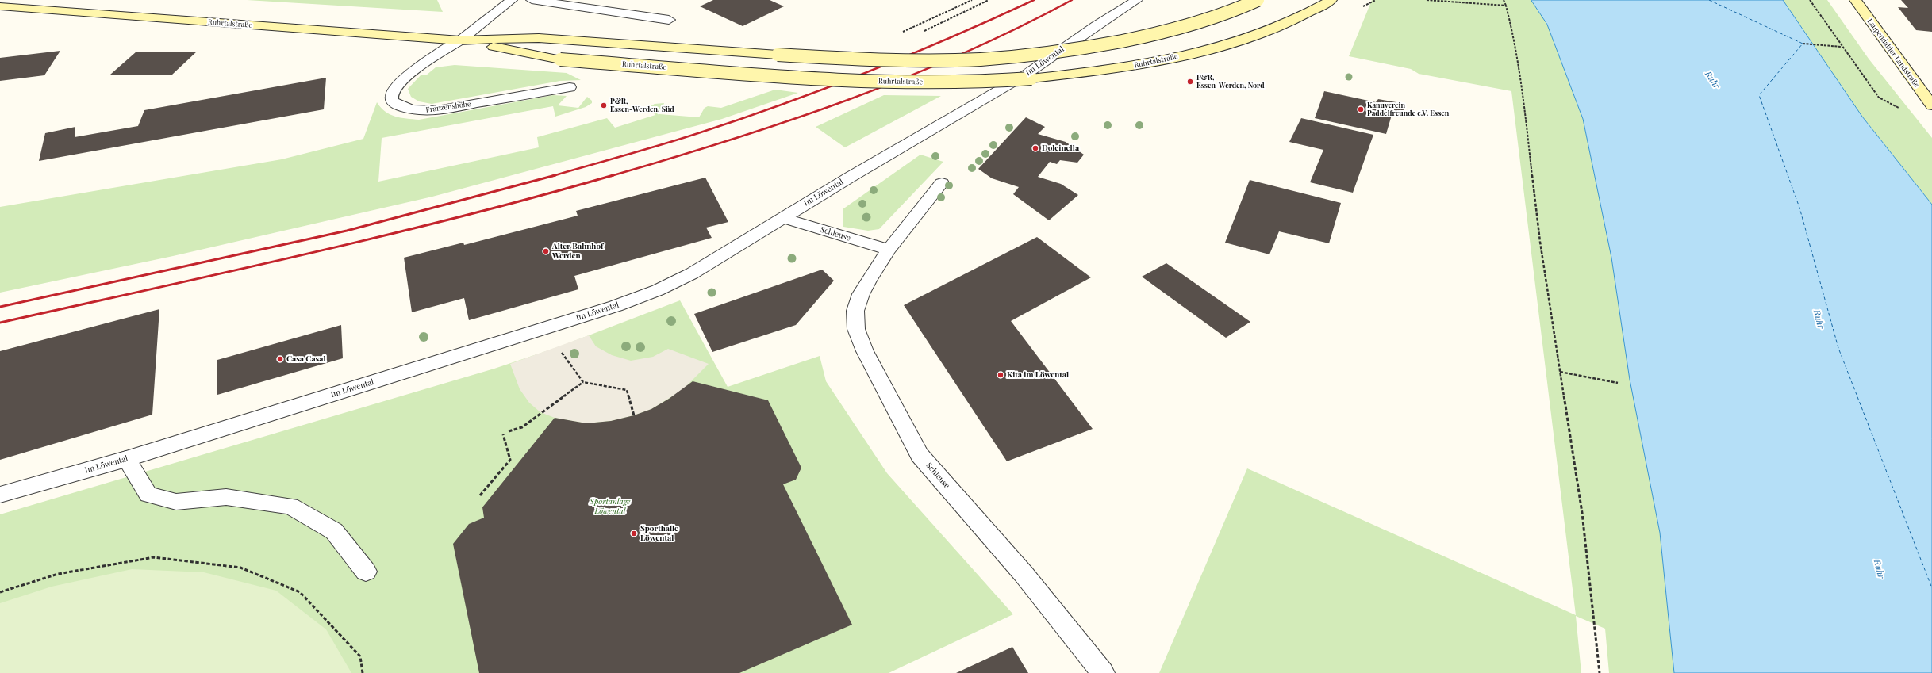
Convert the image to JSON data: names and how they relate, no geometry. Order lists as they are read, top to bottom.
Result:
{
  "streets": {
    "main road": ["Ruhrtalstraße", "Laupendahler Landstraße"],
    "street": ["Im Löwental", "Franzenshöhe", "Schleuse"]
  },
  "crossings": [
    ["Ruhrtalstraße", "Franzenshöhe"],
    ["Im Löwental", "Schleuse"]
  ],
  "water": ["Ruhr"],
  "parks": ["Sportanlage Löwental"],
  "places": [
    "P&R, Essen-Werden, Nord",
    "P&R, Essen-Werden, Süd",
    "Kanuverein Paddelfreunde e.V. Essen",
    "Dolcinella",
    "Alter Bahnhof Werden",
    "Casa Casal",
    "Kita im Löwental",
    "Sporthalle Löwental"
  ]
}
